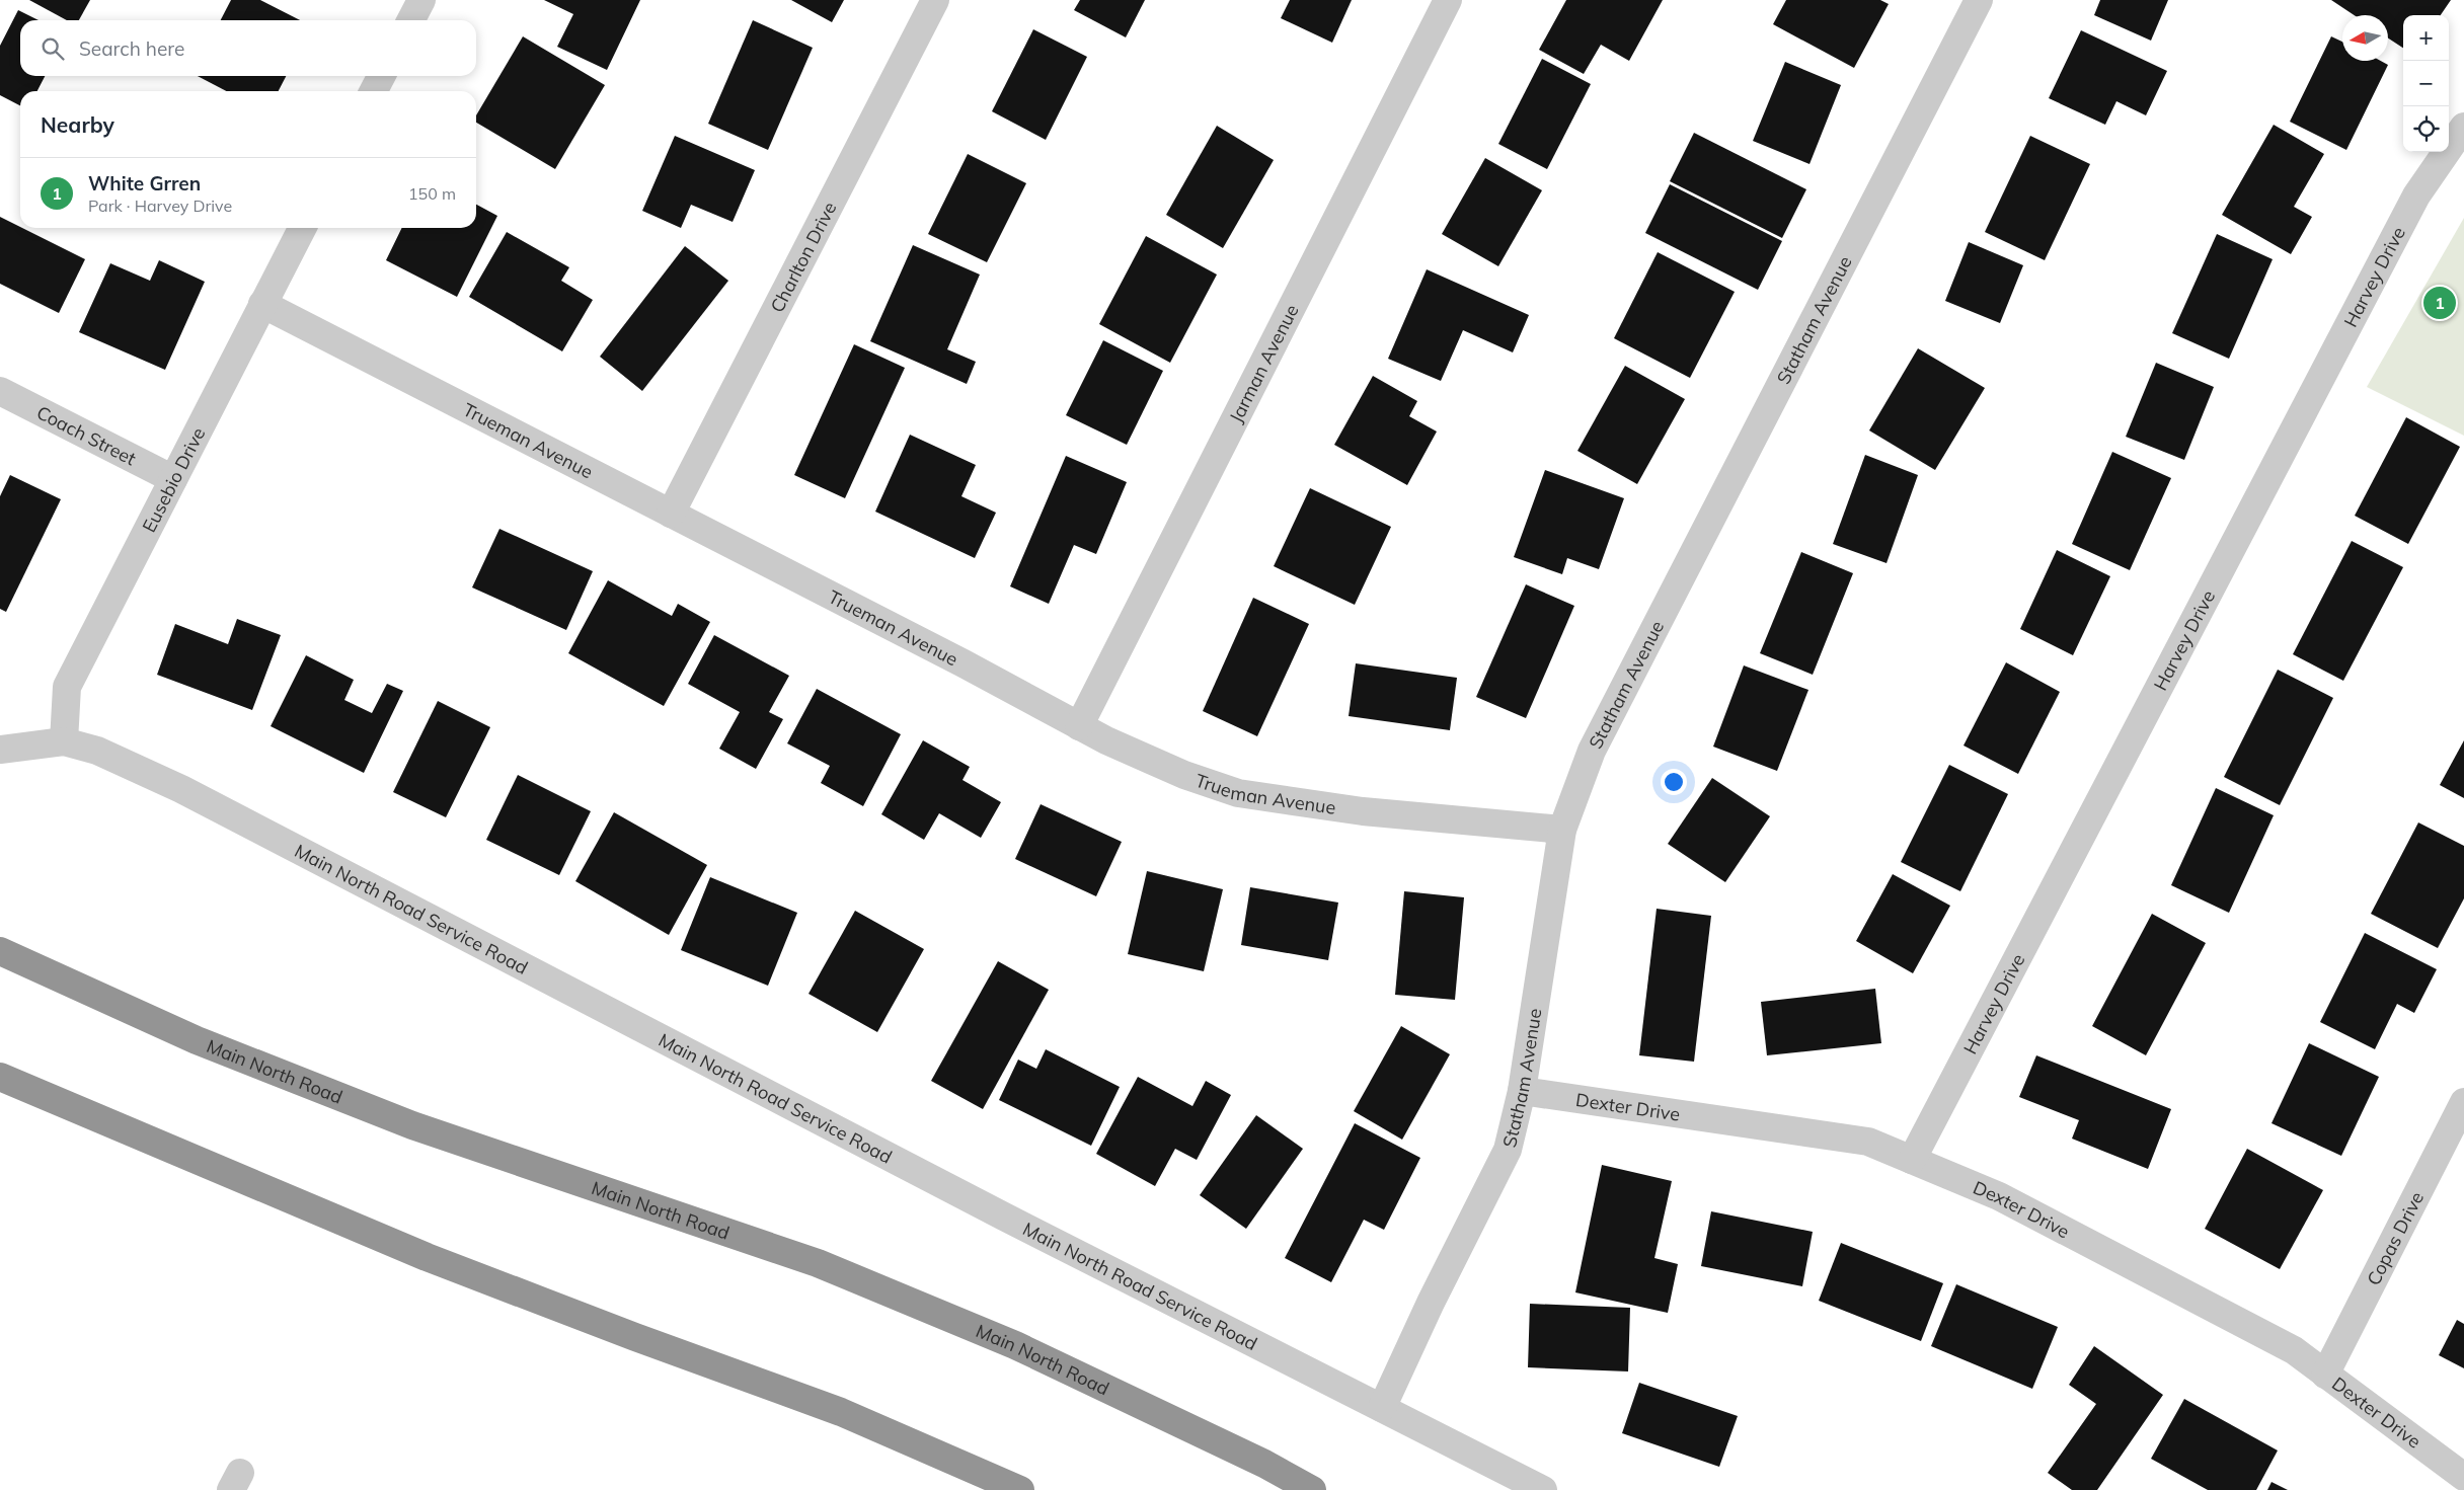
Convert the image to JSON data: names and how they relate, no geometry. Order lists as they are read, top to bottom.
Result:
{
  "streets": {
    "highway": ["Main North Road"],
    "street": [
      "Charlton Drive",
      "Harvey Drive",
      "Statham Avenue",
      "Jarman Avenue",
      "Coach Street",
      "Trueman Avenue",
      "Eusebio Drive",
      "Main North Road Service Road",
      "Dexter Drive",
      "Copas Drive"
    ]
  },
  "crossings": [
    ["Charlton Drive", "Trueman Avenue"],
    ["Harvey Drive", "Dexter Drive"],
    ["Statham Avenue", "Trueman Avenue"],
    ["Statham Avenue", "Main North Road Service Road"],
    ["Statham Avenue", "Dexter Drive"],
    ["Jarman Avenue", "Trueman Avenue"],
    ["Coach Street", "Eusebio Drive"],
    ["Trueman Avenue", "Eusebio Drive"],
    ["Eusebio Drive", "Main North Road Service Road"],
    ["Dexter Drive", "Copas Drive"]
  ],
  "north": "left",
  "page": {
    "map_buttons": ["+", "−"],
    "search": "Search here",
    "heading": "Nearby",
    "list": [
      {
        "mark": "1",
        "name": "White Grren",
        "note": "Park · Harvey Drive",
        "value": "150 m"
      }
    ],
    "pins": "1"
  }
}
